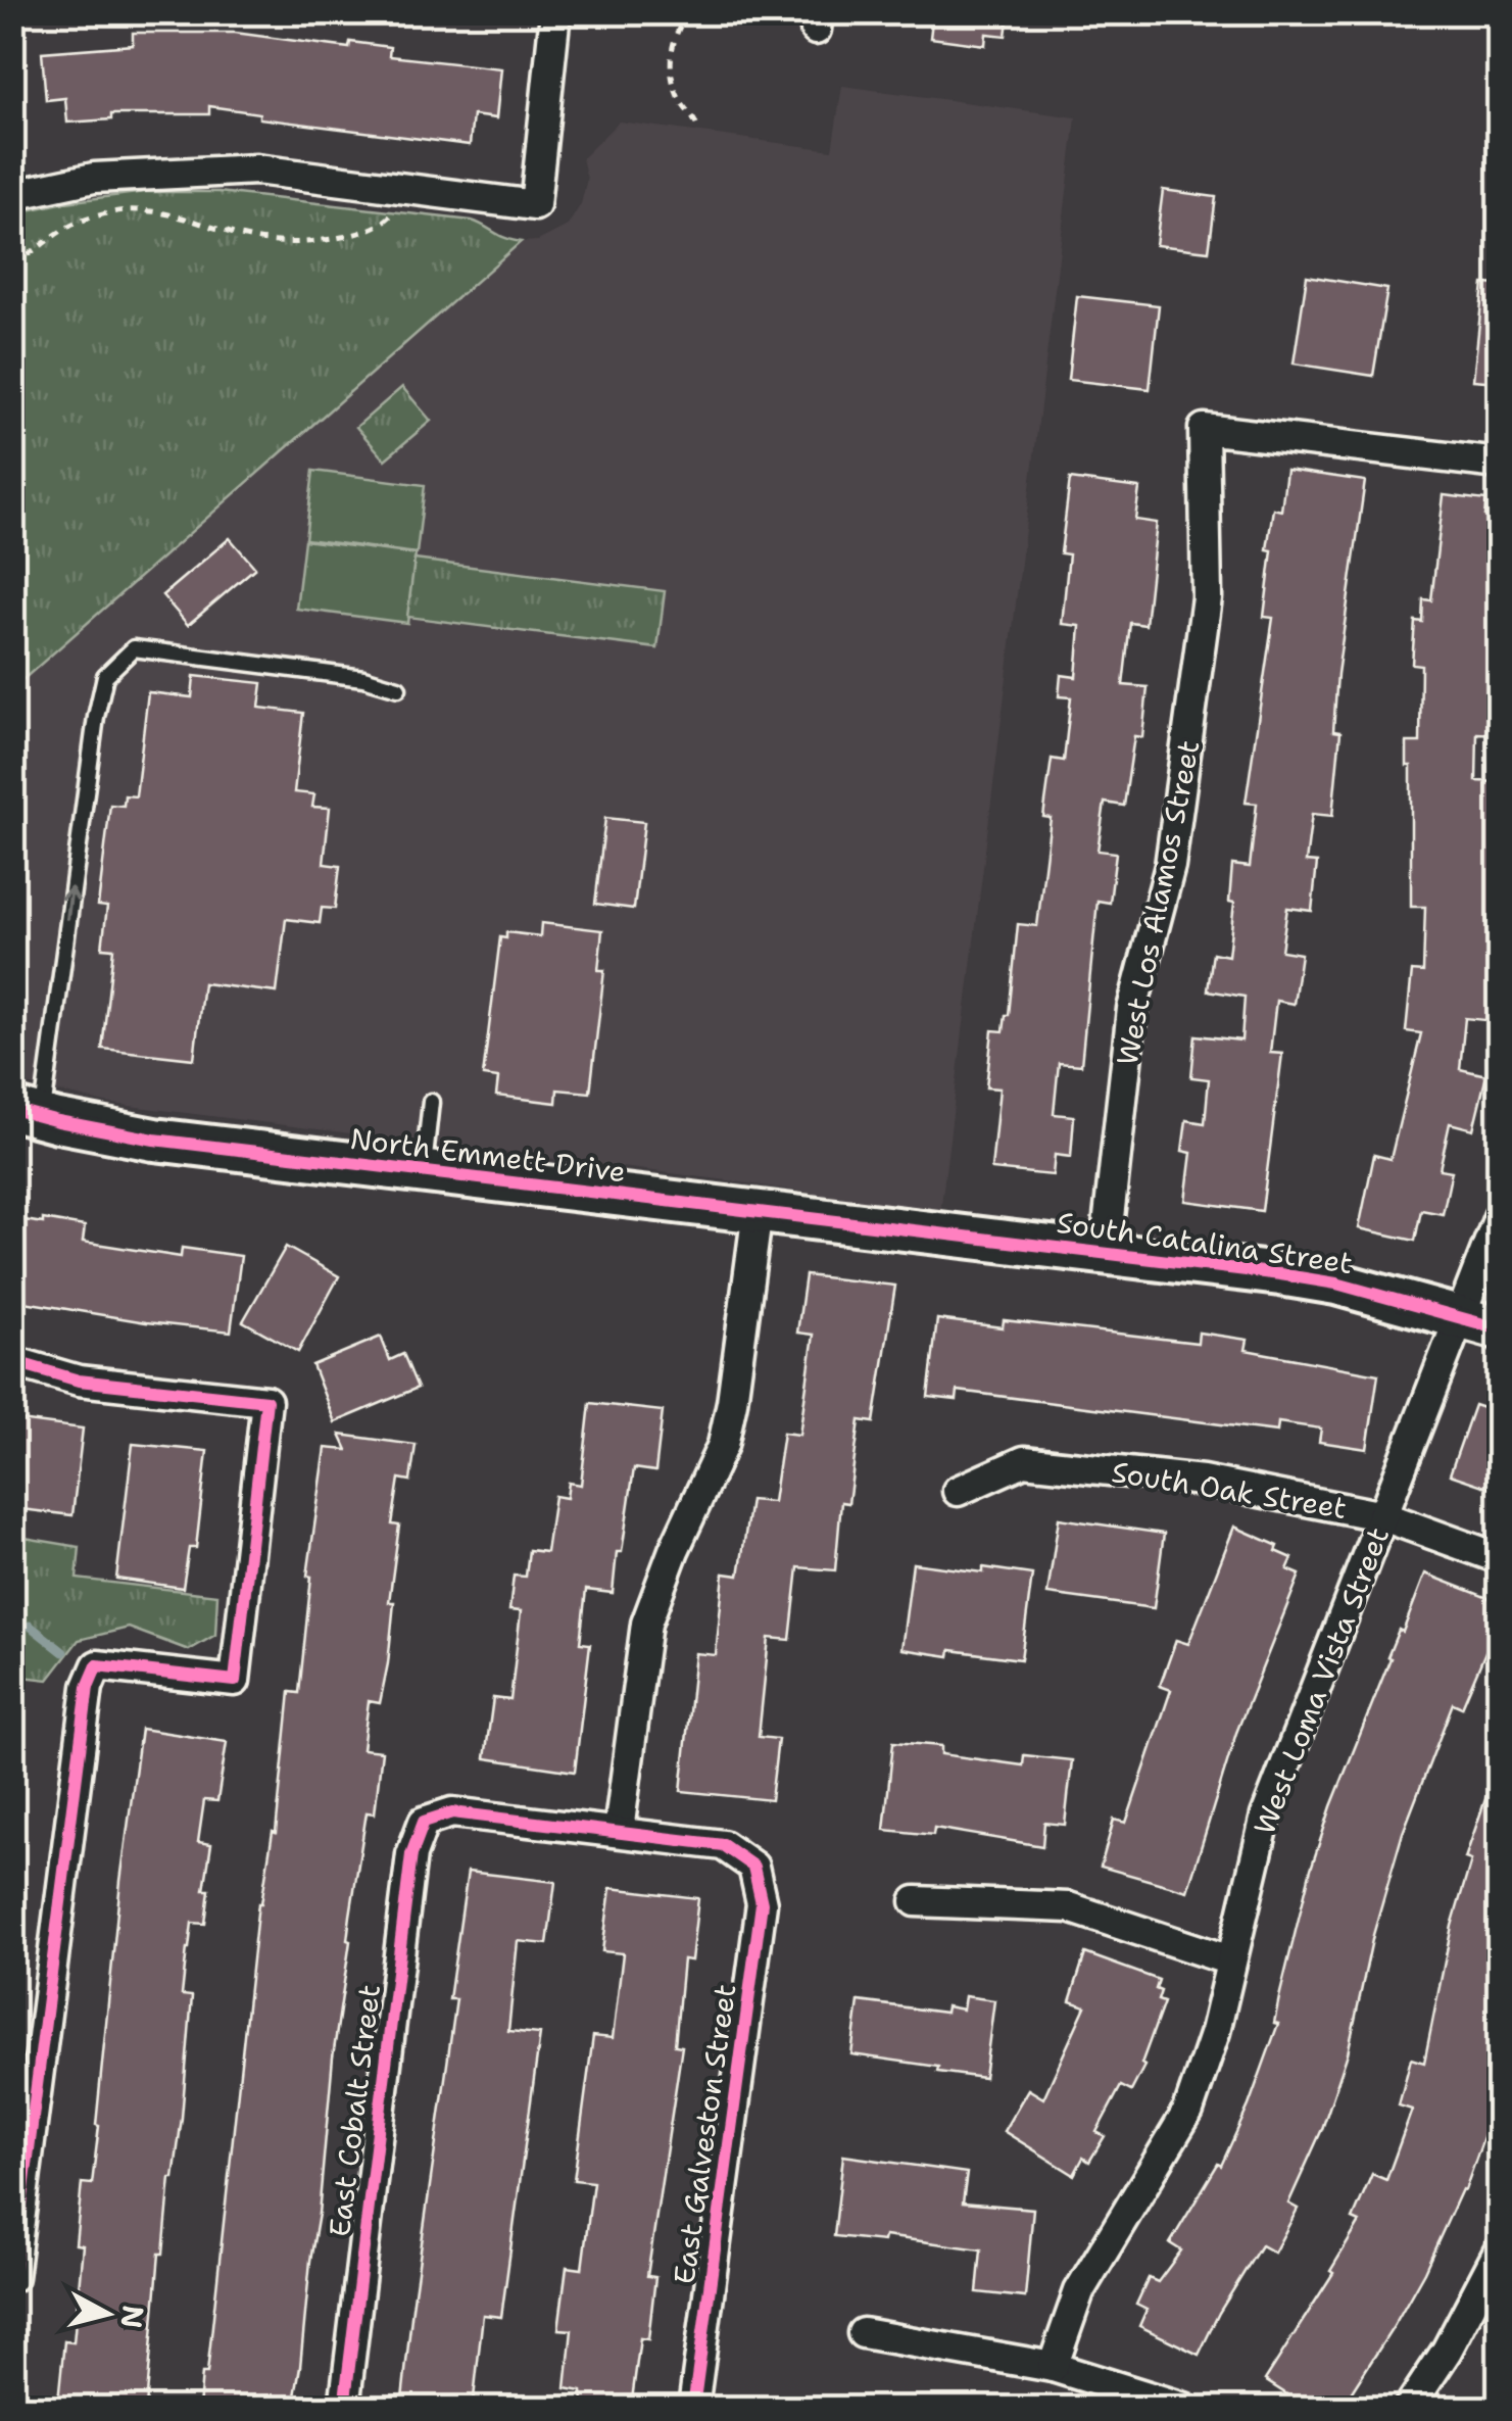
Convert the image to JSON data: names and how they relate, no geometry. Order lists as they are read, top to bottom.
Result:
{
  "streets": {
    "street": [
      "West Los Alamos Street",
      "North Emmett Drive",
      "South Catalina Street",
      "South Oak Street",
      "West Loma Vista Street",
      "East Cobalt Street",
      "East Galveston Street"
    ]
  },
  "crossings": [
    ["West Los Alamos Street", "South Catalina Street"],
    ["North Emmett Drive", "South Catalina Street"],
    ["South Catalina Street", "West Loma Vista Street"],
    ["South Oak Street", "West Loma Vista Street"],
    ["East Cobalt Street", "East Galveston Street"]
  ],
  "north": "right"
}
